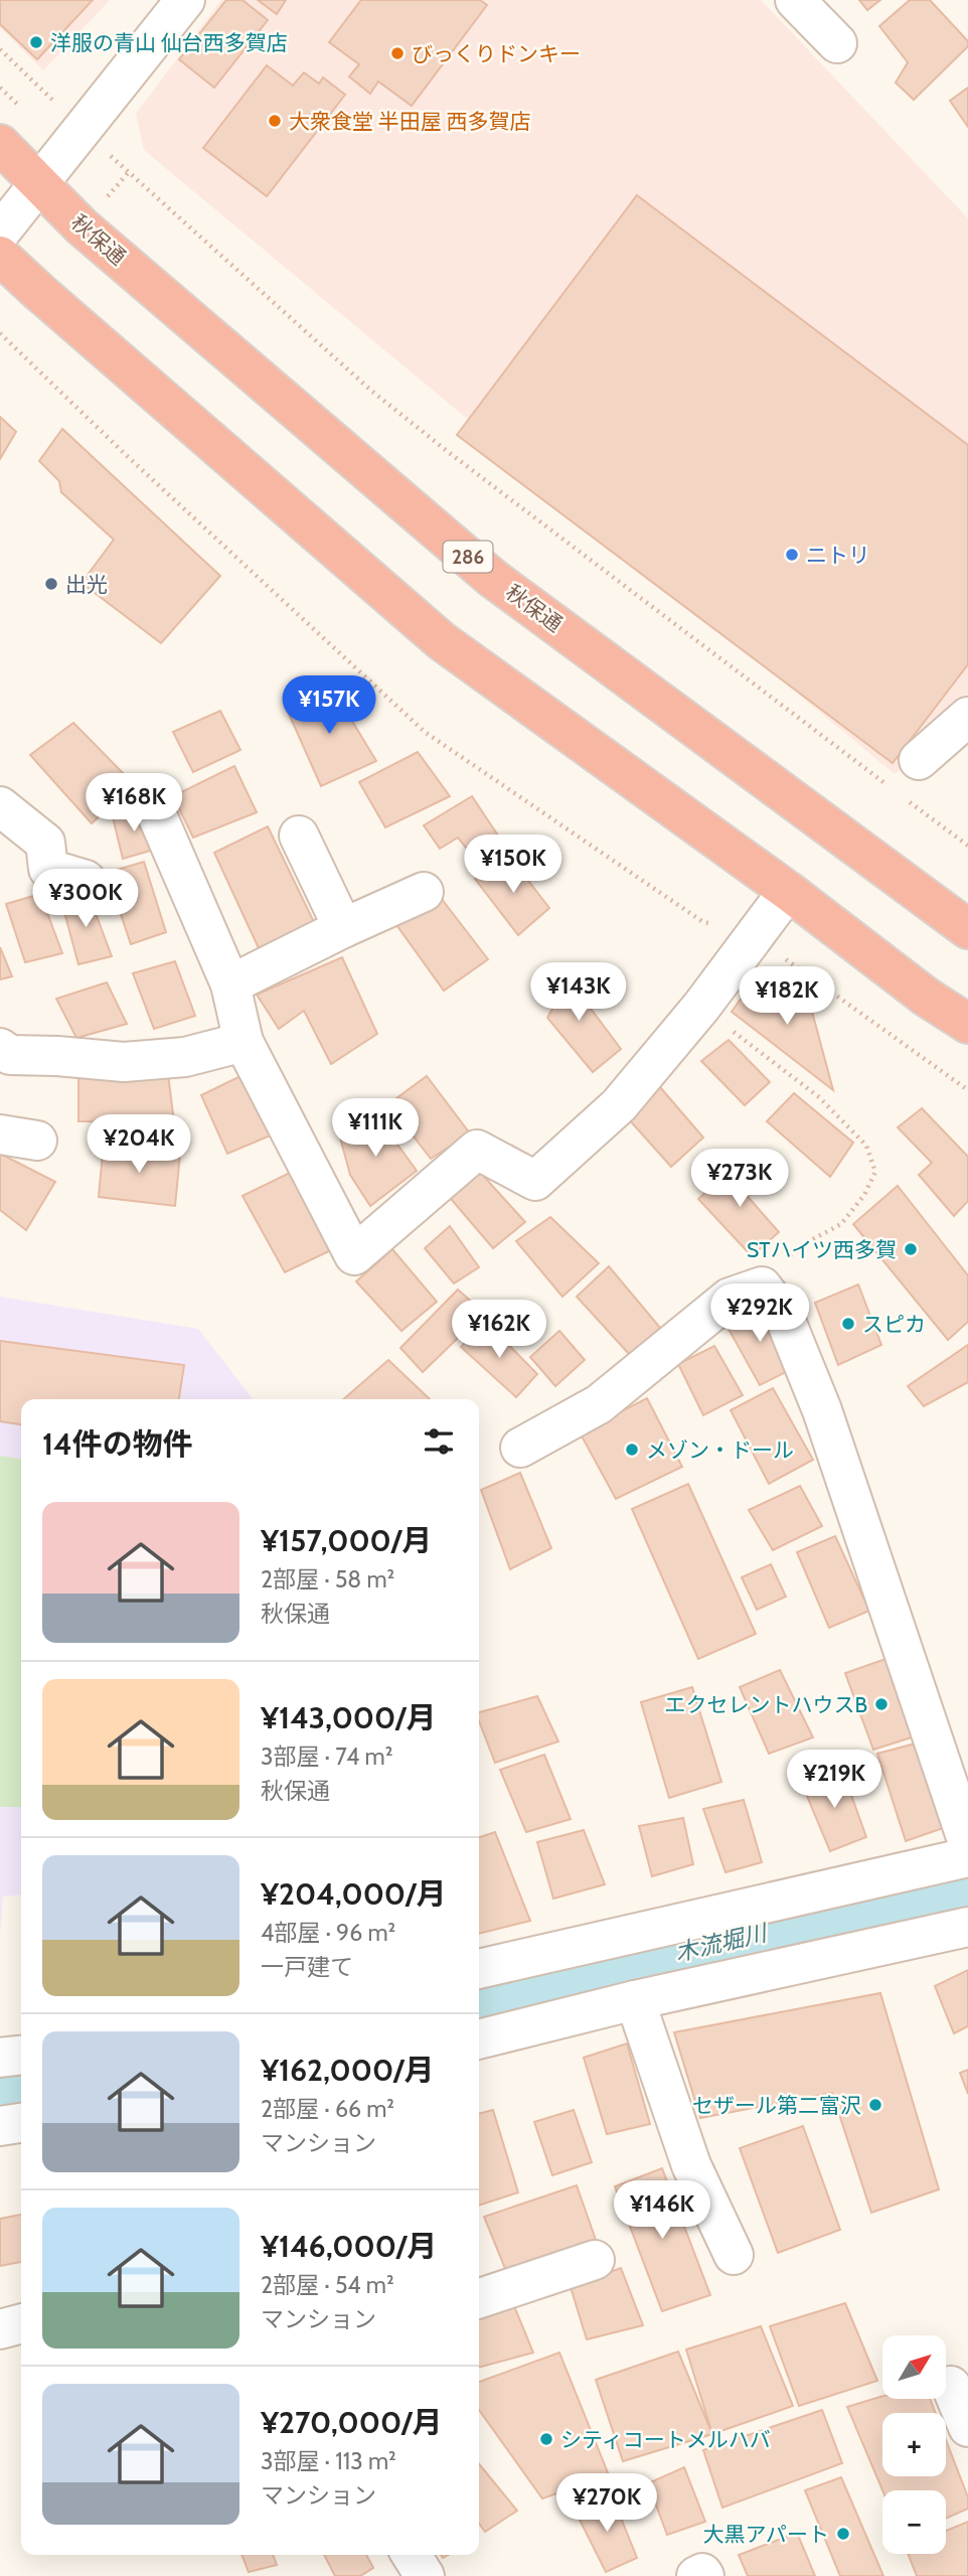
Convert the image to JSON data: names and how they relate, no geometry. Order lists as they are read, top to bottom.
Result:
{
  "streets": {
    "highway": ["秋保通", "286"]
  },
  "water": ["木流堀川"],
  "places": [
    "洋服の青山 仙台西多賀店",
    "びっくりドンキー",
    "大衆食堂 半田屋 西多賀店",
    "ニトリ",
    "出光",
    "STハイツ西多賀",
    "スピカ",
    "メゾン・ドール",
    "エクセレントハウスB",
    "セザール第二富沢",
    "シティコートメルハバ",
    "大黒アパート"
  ],
  "north": "top right",
  "page": {
    "price": [
      "¥157K",
      "¥168K",
      "¥150K",
      "¥300K",
      "¥143K",
      "¥182K",
      "¥111K",
      "¥204K",
      "¥273K",
      "¥292K",
      "¥162K",
      "¥219K",
      "¥146K",
      "¥270K"
    ],
    "heading": "14件の物件",
    "list": [
      {
        "name": "¥157,000/月",
        "note": "2部屋 · 58 m² · 秋保通"
      },
      {
        "name": "¥143,000/月",
        "note": "3部屋 · 74 m² · 秋保通"
      },
      {
        "name": "¥204,000/月",
        "note": "4部屋 · 96 m² · 一戸建て"
      },
      {
        "name": "¥162,000/月",
        "note": "2部屋 · 66 m² · マンション"
      },
      {
        "name": "¥146,000/月",
        "note": "2部屋 · 54 m² · マンション"
      },
      {
        "name": "¥270,000/月",
        "note": "3部屋 · 113 m² · マンション"
      }
    ],
    "map_buttons": ["+", "−"]
  }
}
